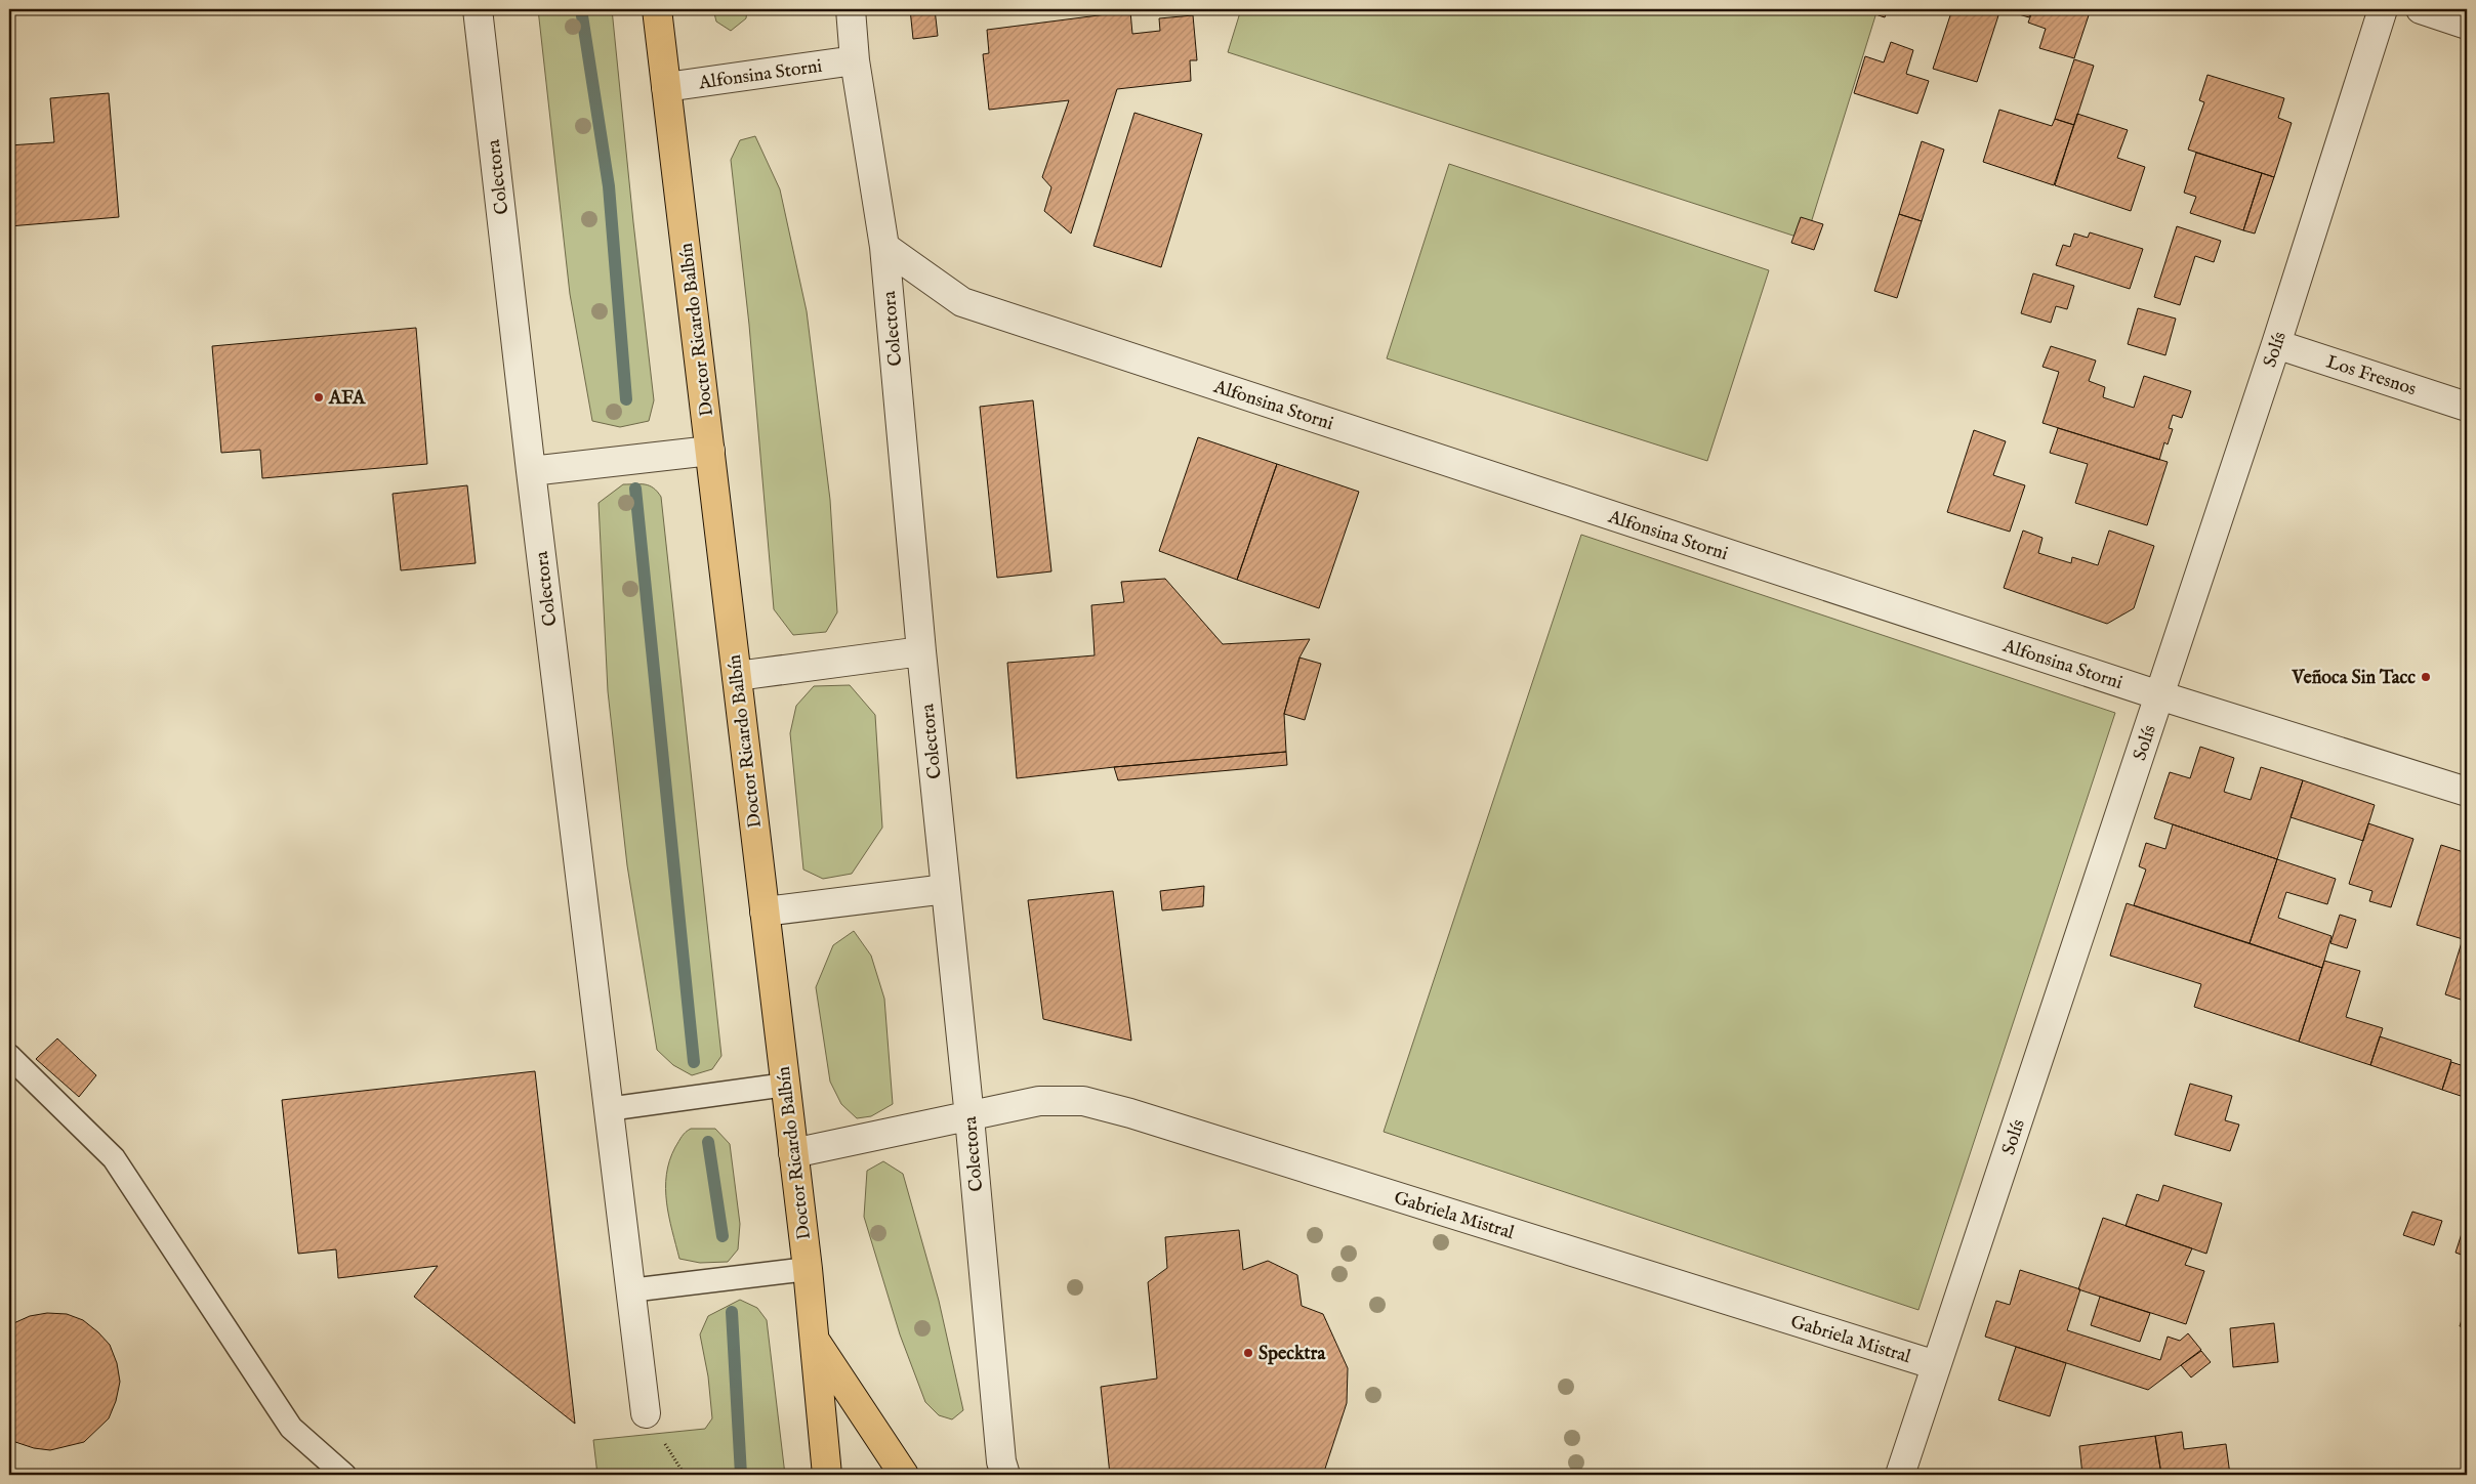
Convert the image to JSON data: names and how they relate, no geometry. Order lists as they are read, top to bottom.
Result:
{
  "streets": {
    "main road": ["Doctor Ricardo Balbín"],
    "street": [
      "Alfonsina Storni",
      "Colectora",
      "Solís",
      "Los Fresnos",
      "Gabriela Mistral"
    ]
  },
  "crossings": [
    ["Alfonsina Storni", "Colectora"],
    ["Alfonsina Storni", "Doctor Ricardo Balbín"],
    ["Alfonsina Storni", "Solís"],
    ["Colectora", "Gabriela Mistral"],
    ["Doctor Ricardo Balbín", "Gabriela Mistral"],
    ["Solís", "Los Fresnos"],
    ["Solís", "Gabriela Mistral"]
  ],
  "places": ["AFA", "Veñoca Sin Tacc", "Specktra"]
}
